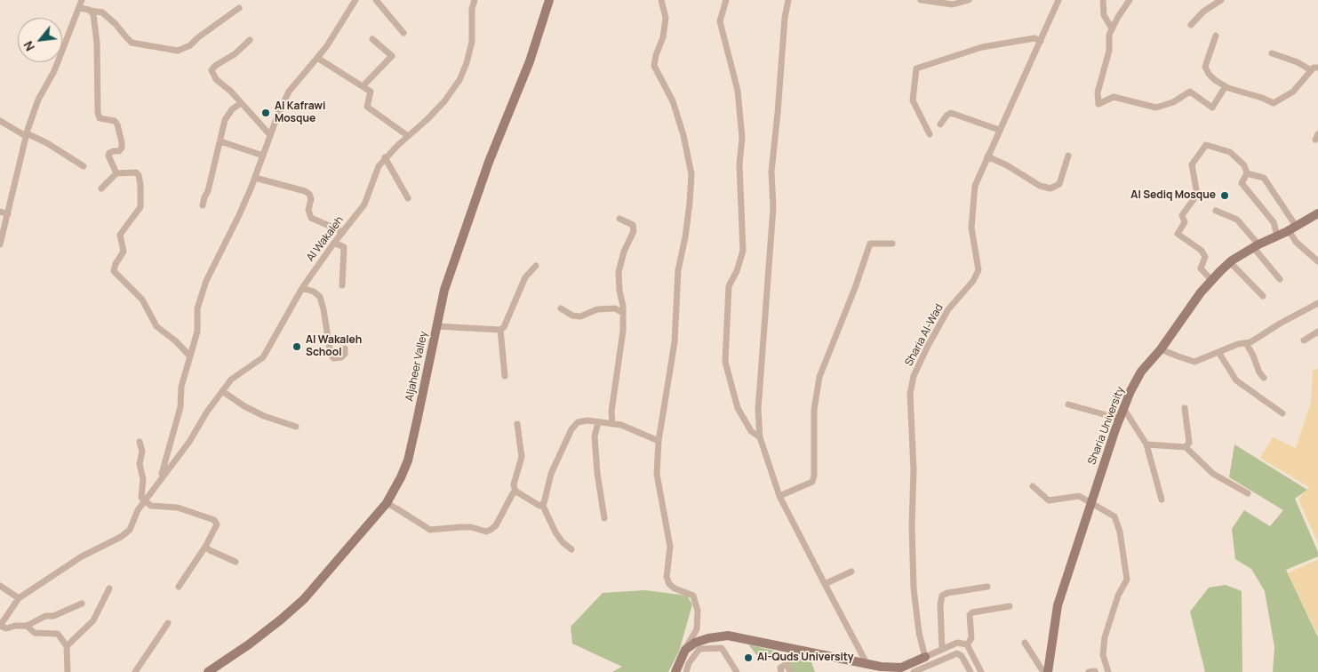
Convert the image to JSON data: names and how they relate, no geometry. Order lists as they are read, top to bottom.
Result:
{
  "streets": {
    "street": [
      "Al Wakaleh",
      "Sharia Al-Wad",
      "Aljaheer Valley",
      "Sharia University"
    ]
  },
  "places": [
    "Al Kafrawi Mosque",
    "Al Sediq Mosque",
    "Al Wakaleh School",
    "Al-Quds University"
  ],
  "north": "bottom left"
}
